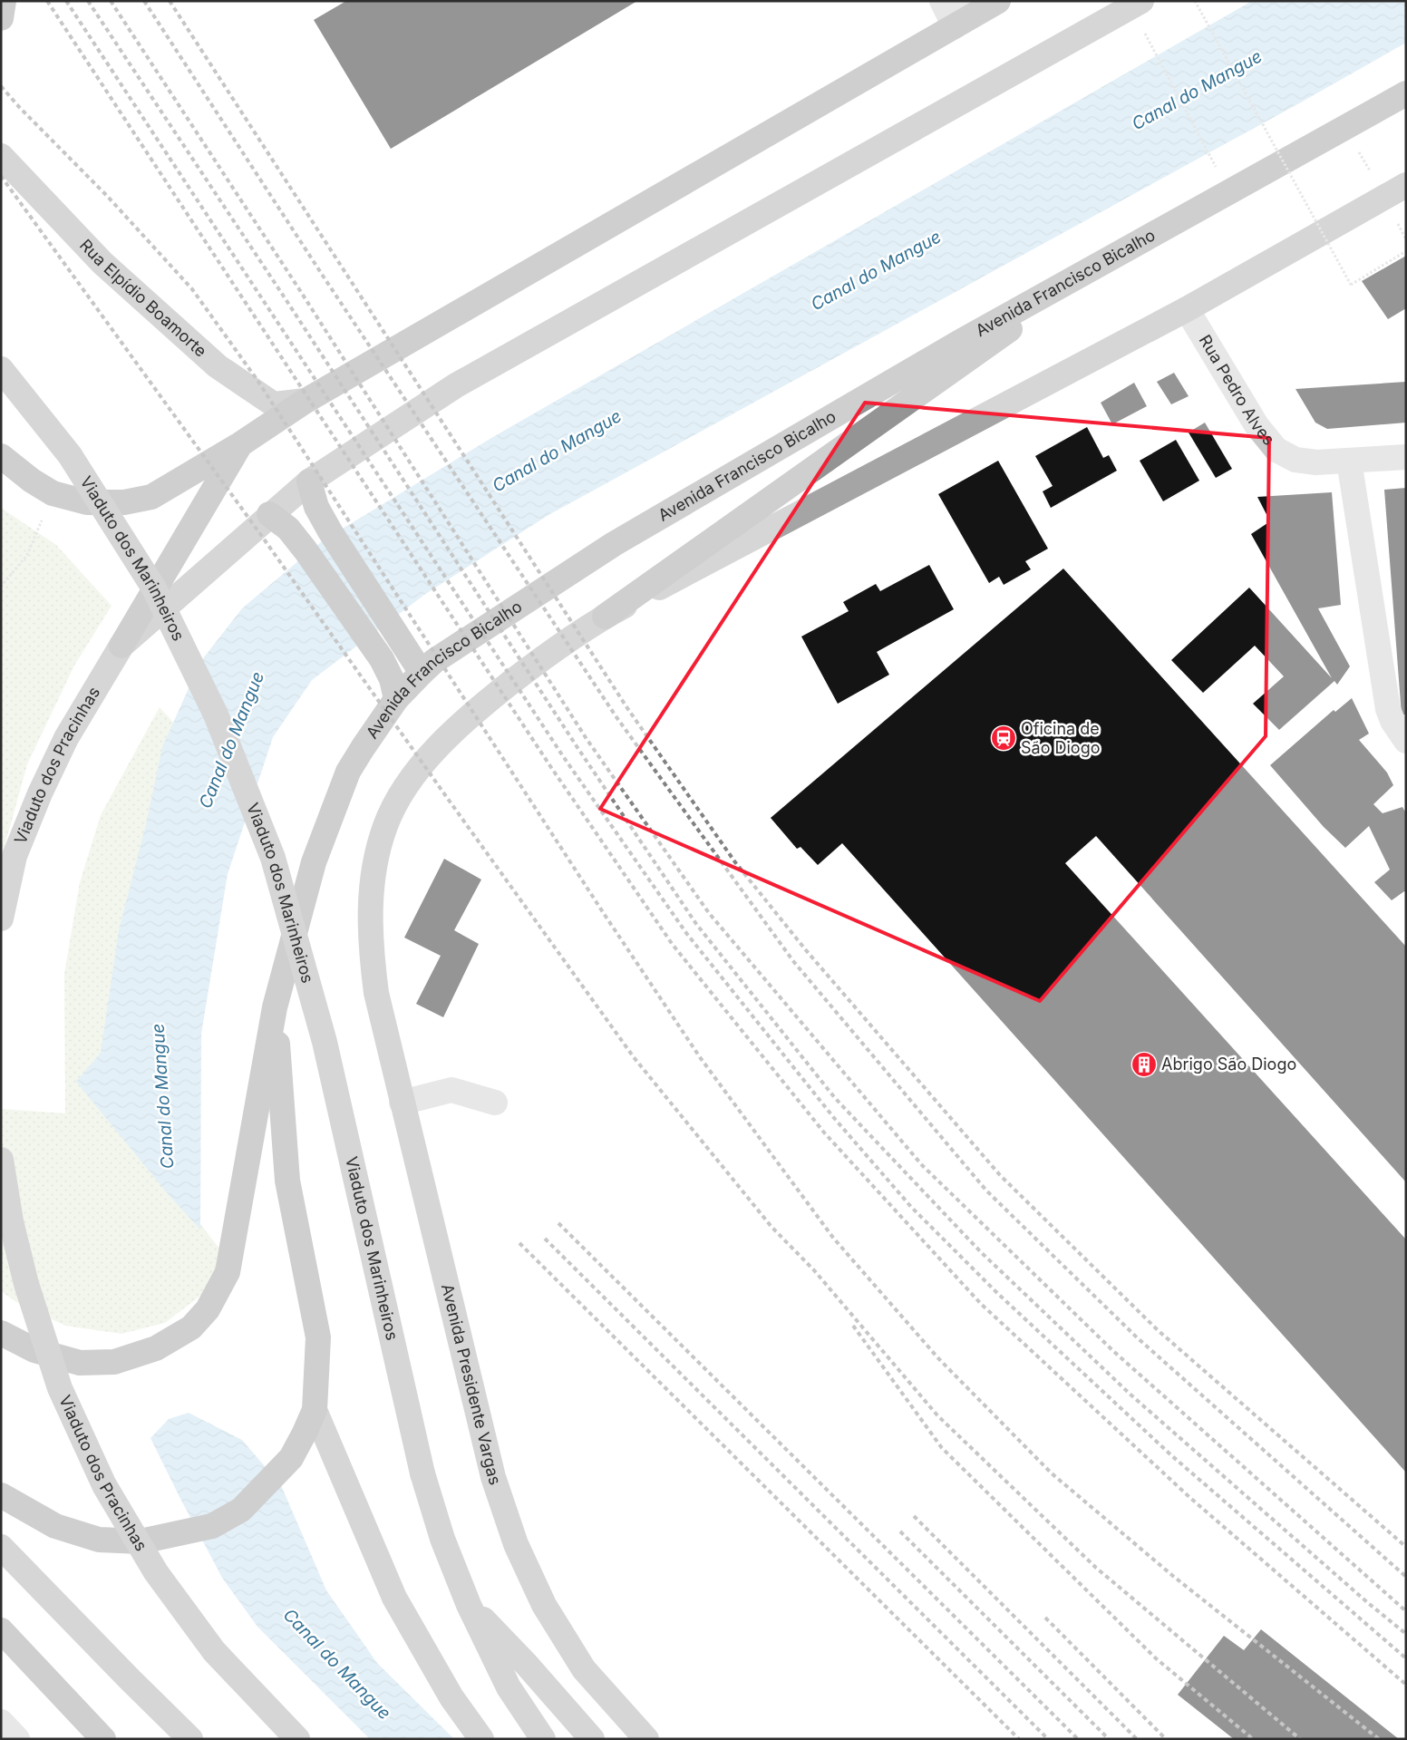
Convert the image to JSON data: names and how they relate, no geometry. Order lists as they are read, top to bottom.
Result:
{
  "streets": {
    "highway": ["Avenida Francisco Bicalho"],
    "main road": [
      "Rua Elpídio Boamorte",
      "Viaduto dos Marinheiros",
      "Viaduto dos Pracinhas",
      "Avenida Presidente Vargas"
    ],
    "street": ["Rua Pedro Alves"]
  },
  "water": ["Canal do Mangue"],
  "places": {
    "station": ["Oficina de São Diogo"],
    "building": ["Abrigo São Diogo"]
  }
}
